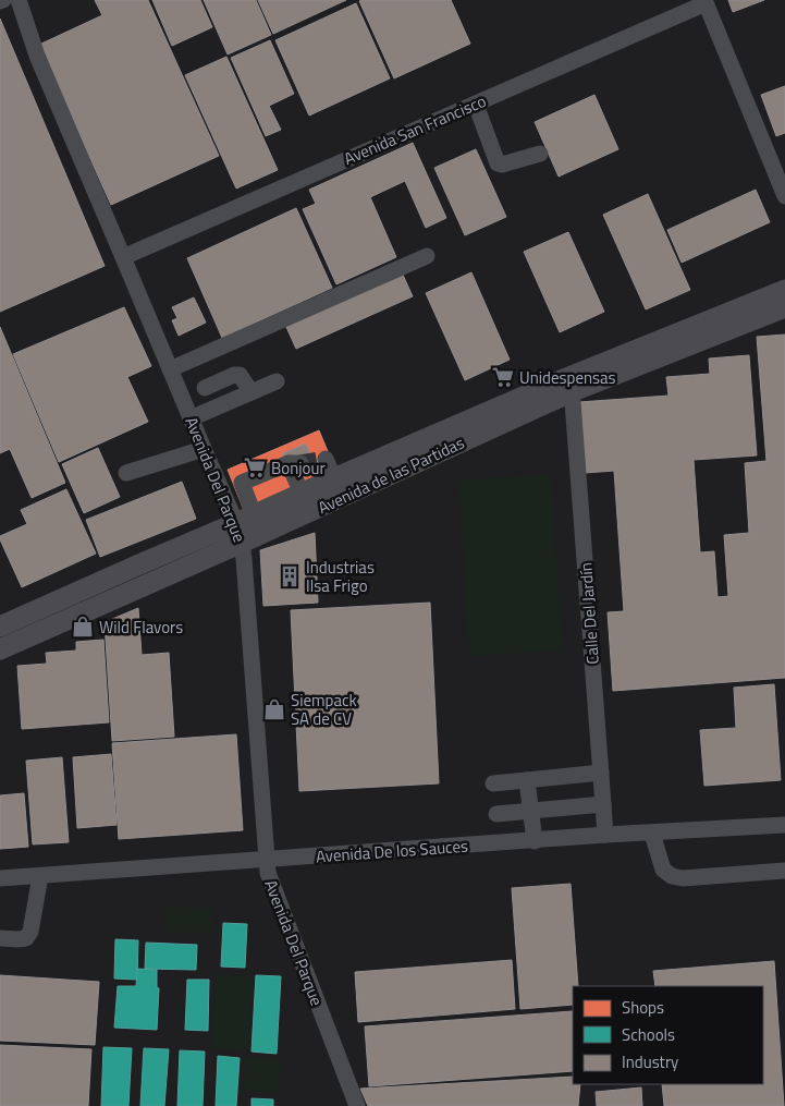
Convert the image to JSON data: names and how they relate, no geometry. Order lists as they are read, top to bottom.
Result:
{
  "streets": {
    "main road": ["Avenida de las Partidas"],
    "street": [
      "Avenida San Francisco",
      "Avenida Del Parque",
      "Calle Del Jardín",
      "Avenida De los Sauces"
    ]
  },
  "crossings": [
    ["Avenida San Francisco", "Avenida Del Parque"],
    ["Avenida de las Partidas", "Avenida Del Parque"],
    ["Avenida de las Partidas", "Calle Del Jardín"],
    ["Avenida Del Parque", "Avenida De los Sauces"],
    ["Calle Del Jardín", "Avenida De los Sauces"]
  ],
  "places": {
    "supermarket": ["Unidespensas", "Bonjour"],
    "building": ["Industrias Ilsa Frigo"],
    "shop": ["Wild Flavors", "Siempack SA de CV"]
  },
  "legend": ["Shops", "Schools", "Industry"]
}
